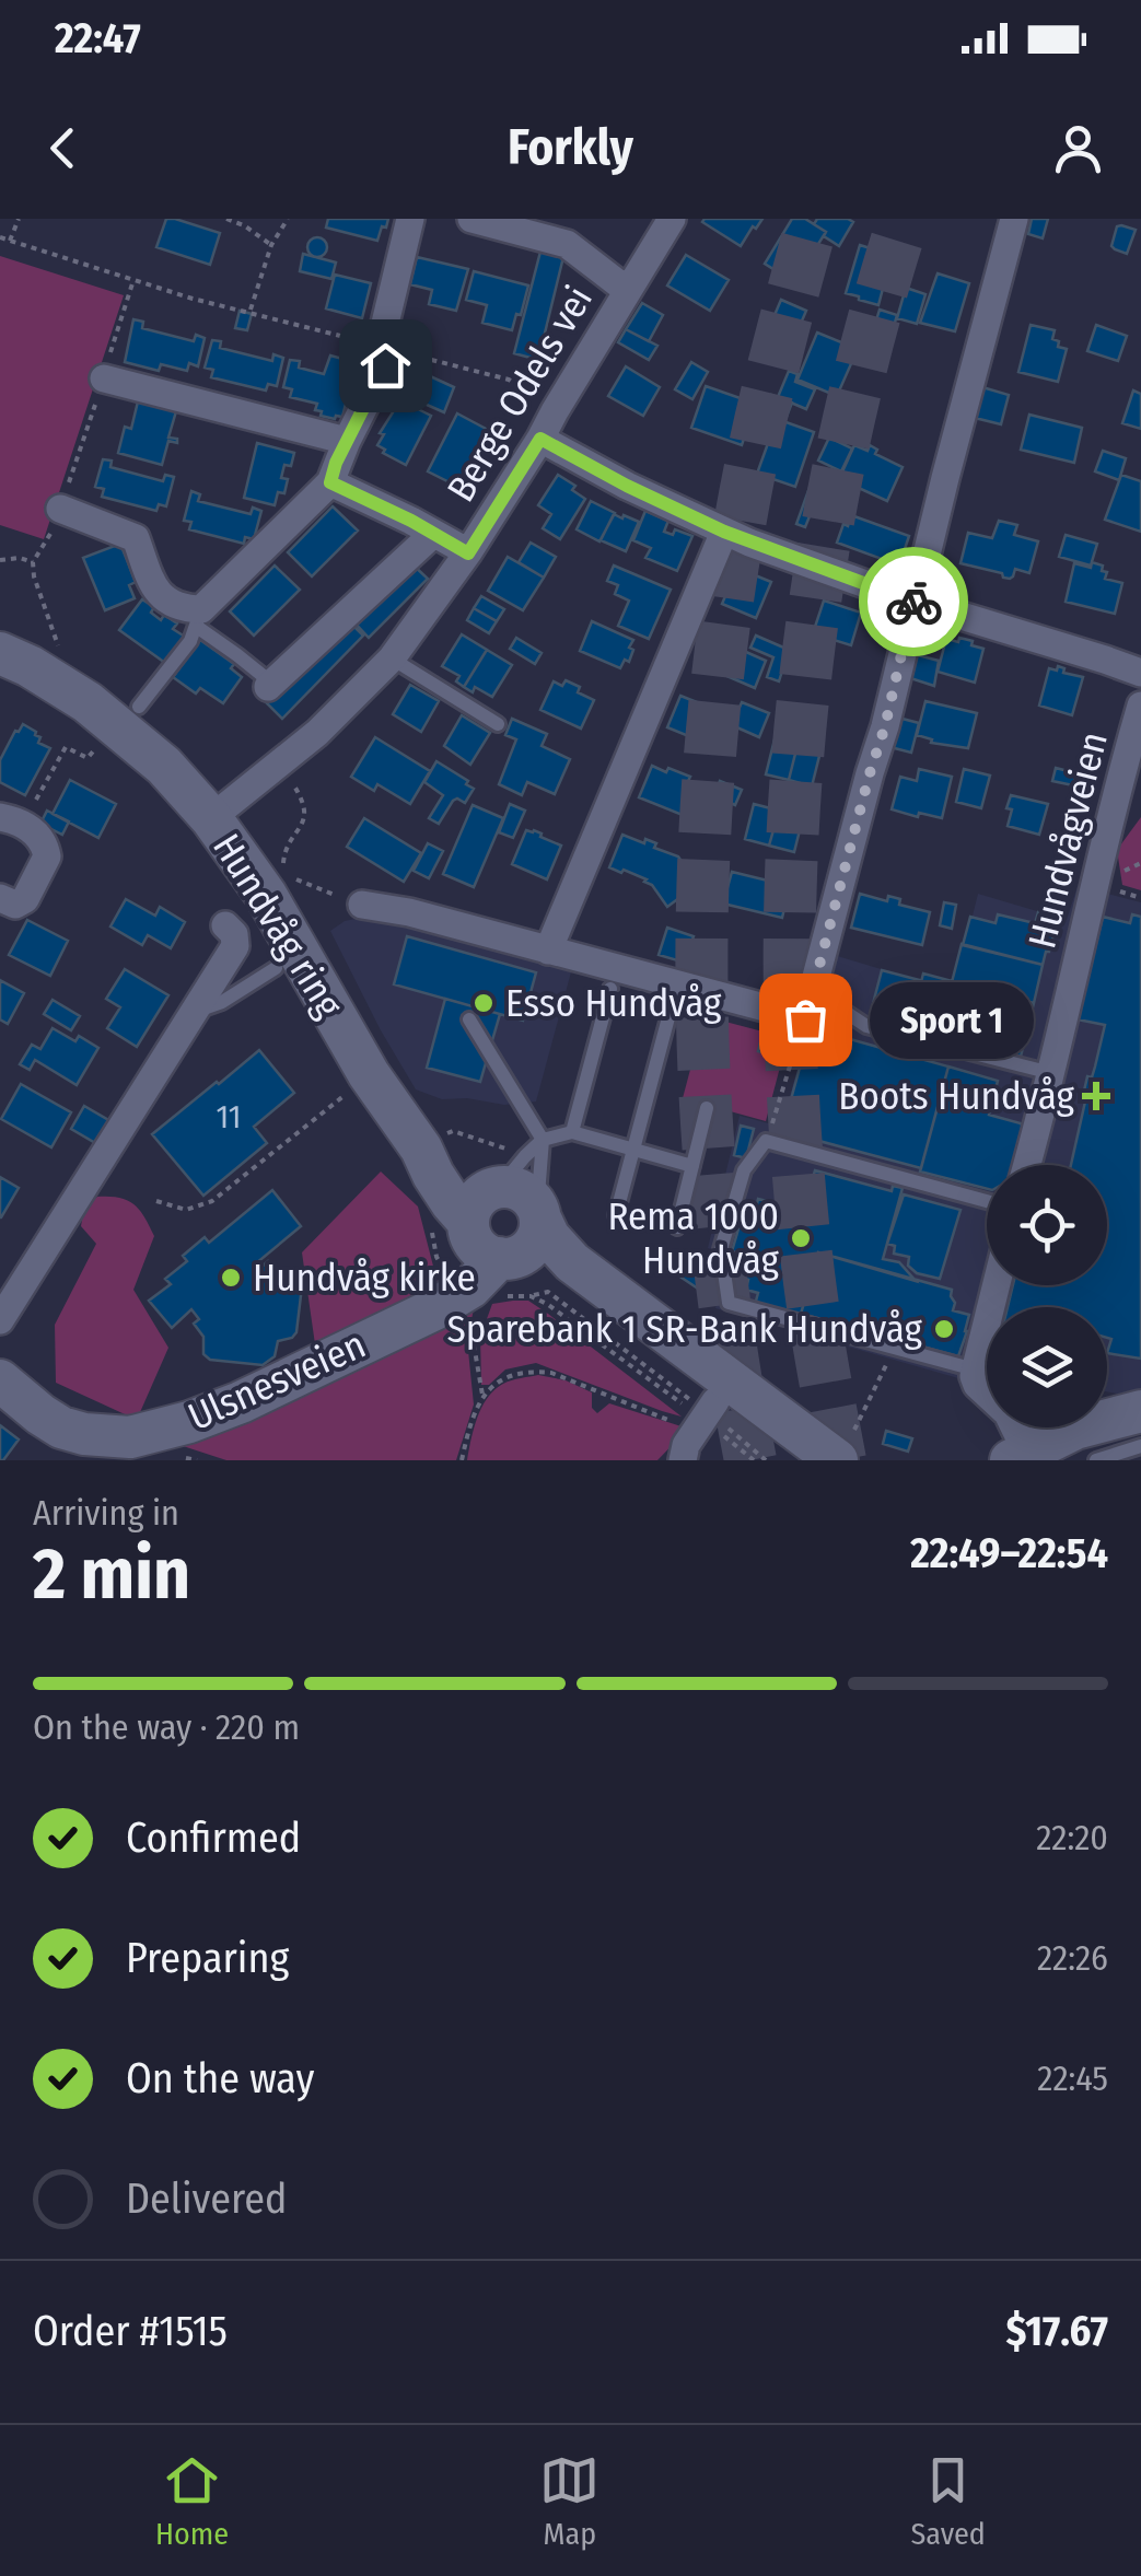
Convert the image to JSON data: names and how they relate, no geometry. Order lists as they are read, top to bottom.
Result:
{
  "streets": {
    "main road": ["Hundvåg ring", "Ulsnesveien"],
    "street": ["Berge Odels vei", "Hundvågveien"]
  },
  "crossings": [
    ["Berge Odels vei", "Hundvåg ring"],
    ["Hundvåg ring", "Ulsnesveien"]
  ],
  "places": {
    "other": [
      "Esso Hundvåg",
      "Sport 1",
      "Rema 1000 Hundvåg",
      "Hundvåg kirke",
      "Sparebank 1 SR-Bank Hundvåg"
    ],
    "health": ["Boots Hundvåg"]
  },
  "house_numbers": ["11"],
  "page": {
    "status": "22:47",
    "header": "Forkly",
    "bubble": "Sport 1",
    "heading": ["2 min", "Arriving in", "22:49–22:54"],
    "panel": ["Order #1515", "$17.67"],
    "bar": "On the way · 220 m",
    "list": [
      ["Confirmed", "22:20"],
      ["Preparing", "22:26"],
      ["On the way", "22:45"],
      "Delivered"
    ],
    "tabs": ["Home", "Map", "Saved"]
  }
}
